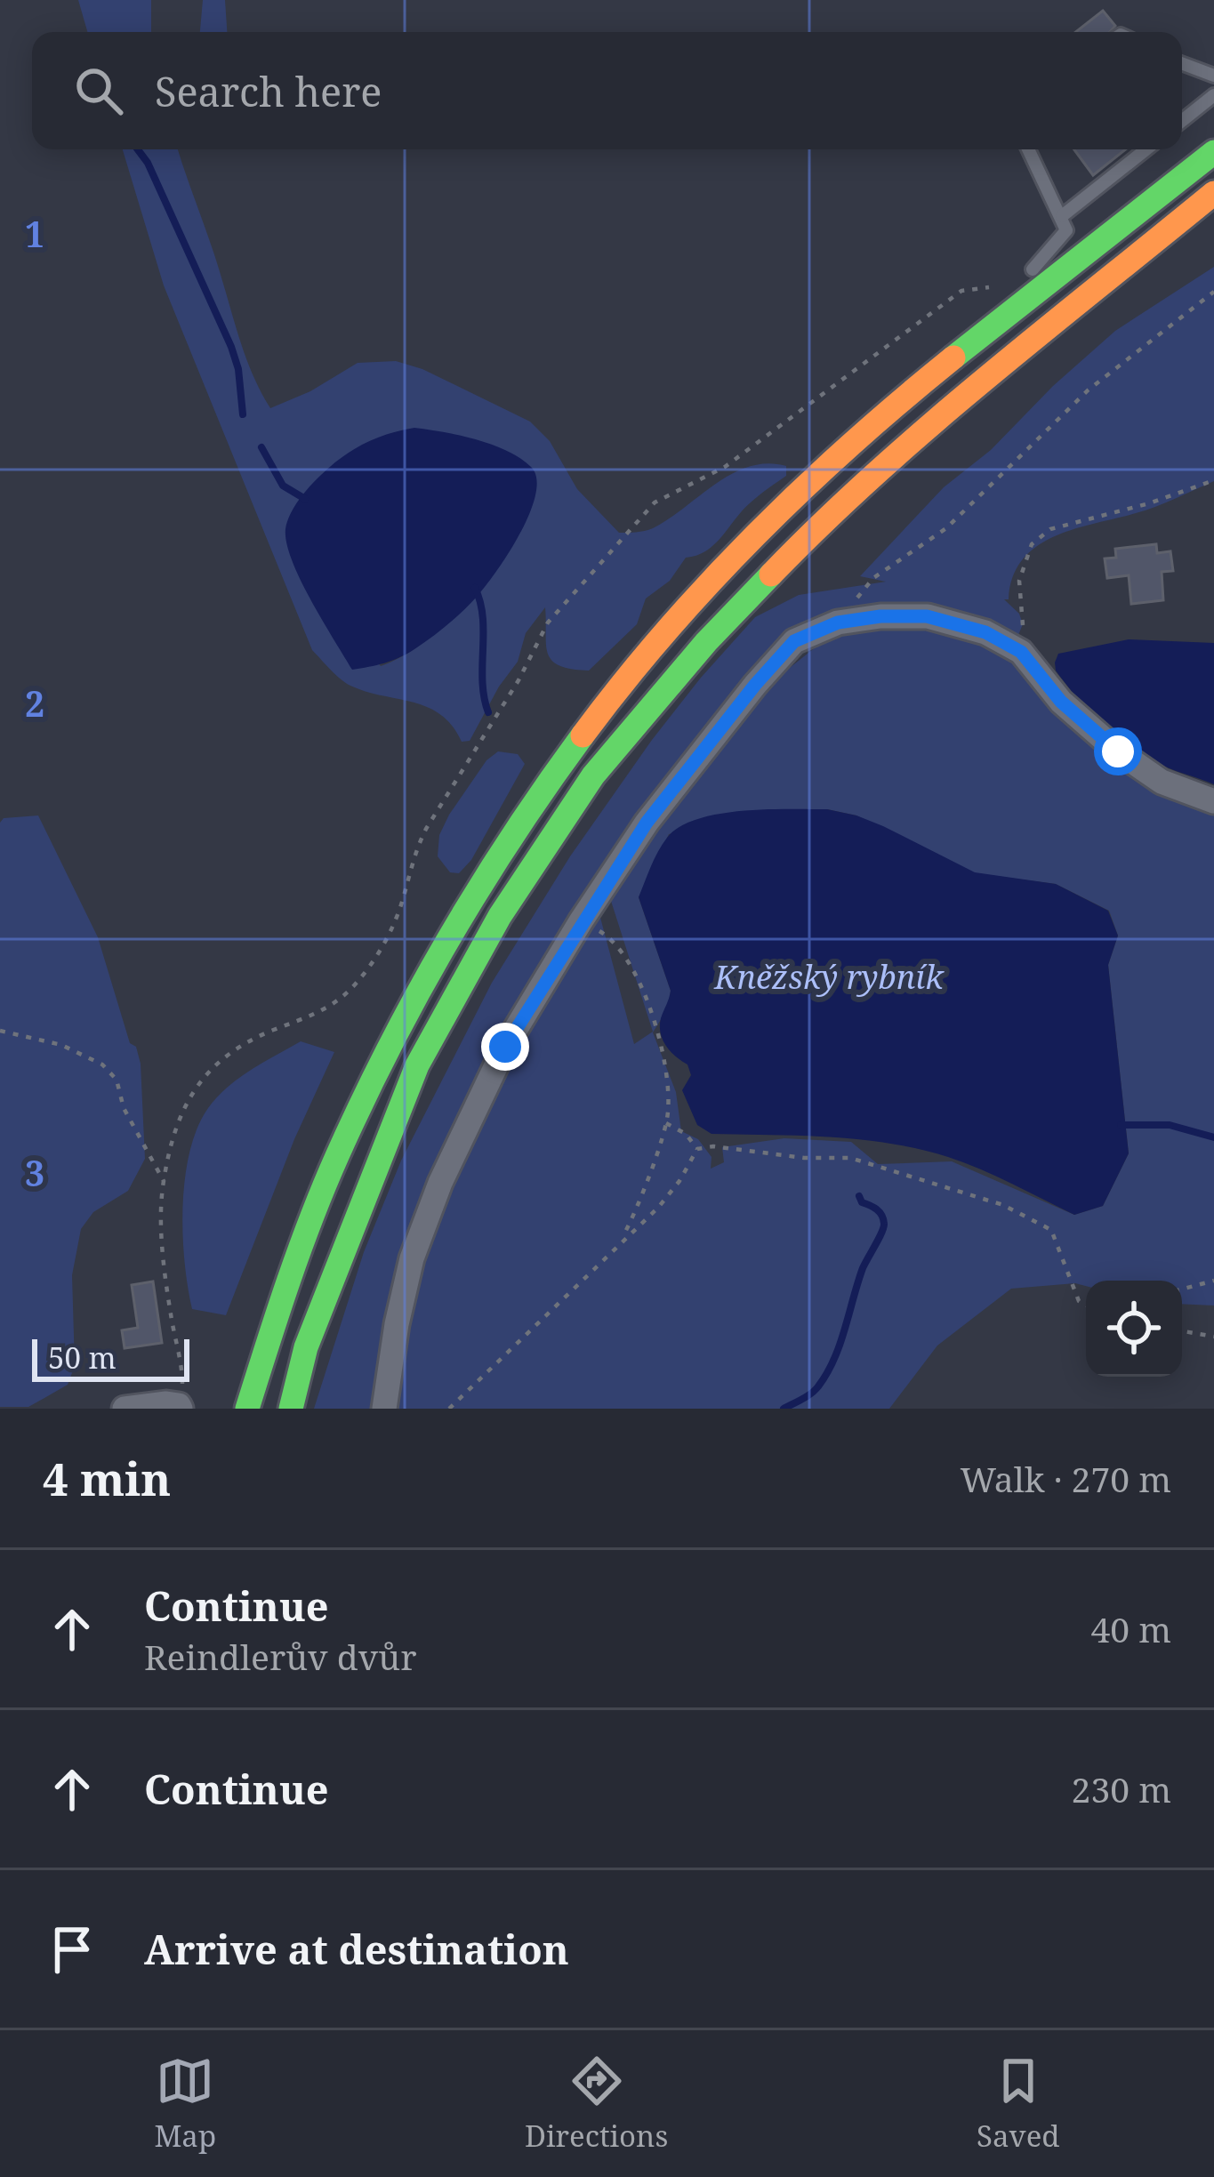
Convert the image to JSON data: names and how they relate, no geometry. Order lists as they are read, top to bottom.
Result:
{
  "water": ["Kněžský rybník"],
  "scale_bar": "50 m",
  "page": {
    "search": "Search here",
    "scale": "50 m",
    "heading": ["4 min", "Walk · 270 m"],
    "list": [
      ["Continue", "Reindlerův dvůr", "40 m"],
      ["Continue", "230 m"],
      "Arrive at destination"
    ],
    "nav": ["Map", "Directions", "Saved"]
  },
  "grid": {
    "rows": ["1", "2", "3"]
  }
}
